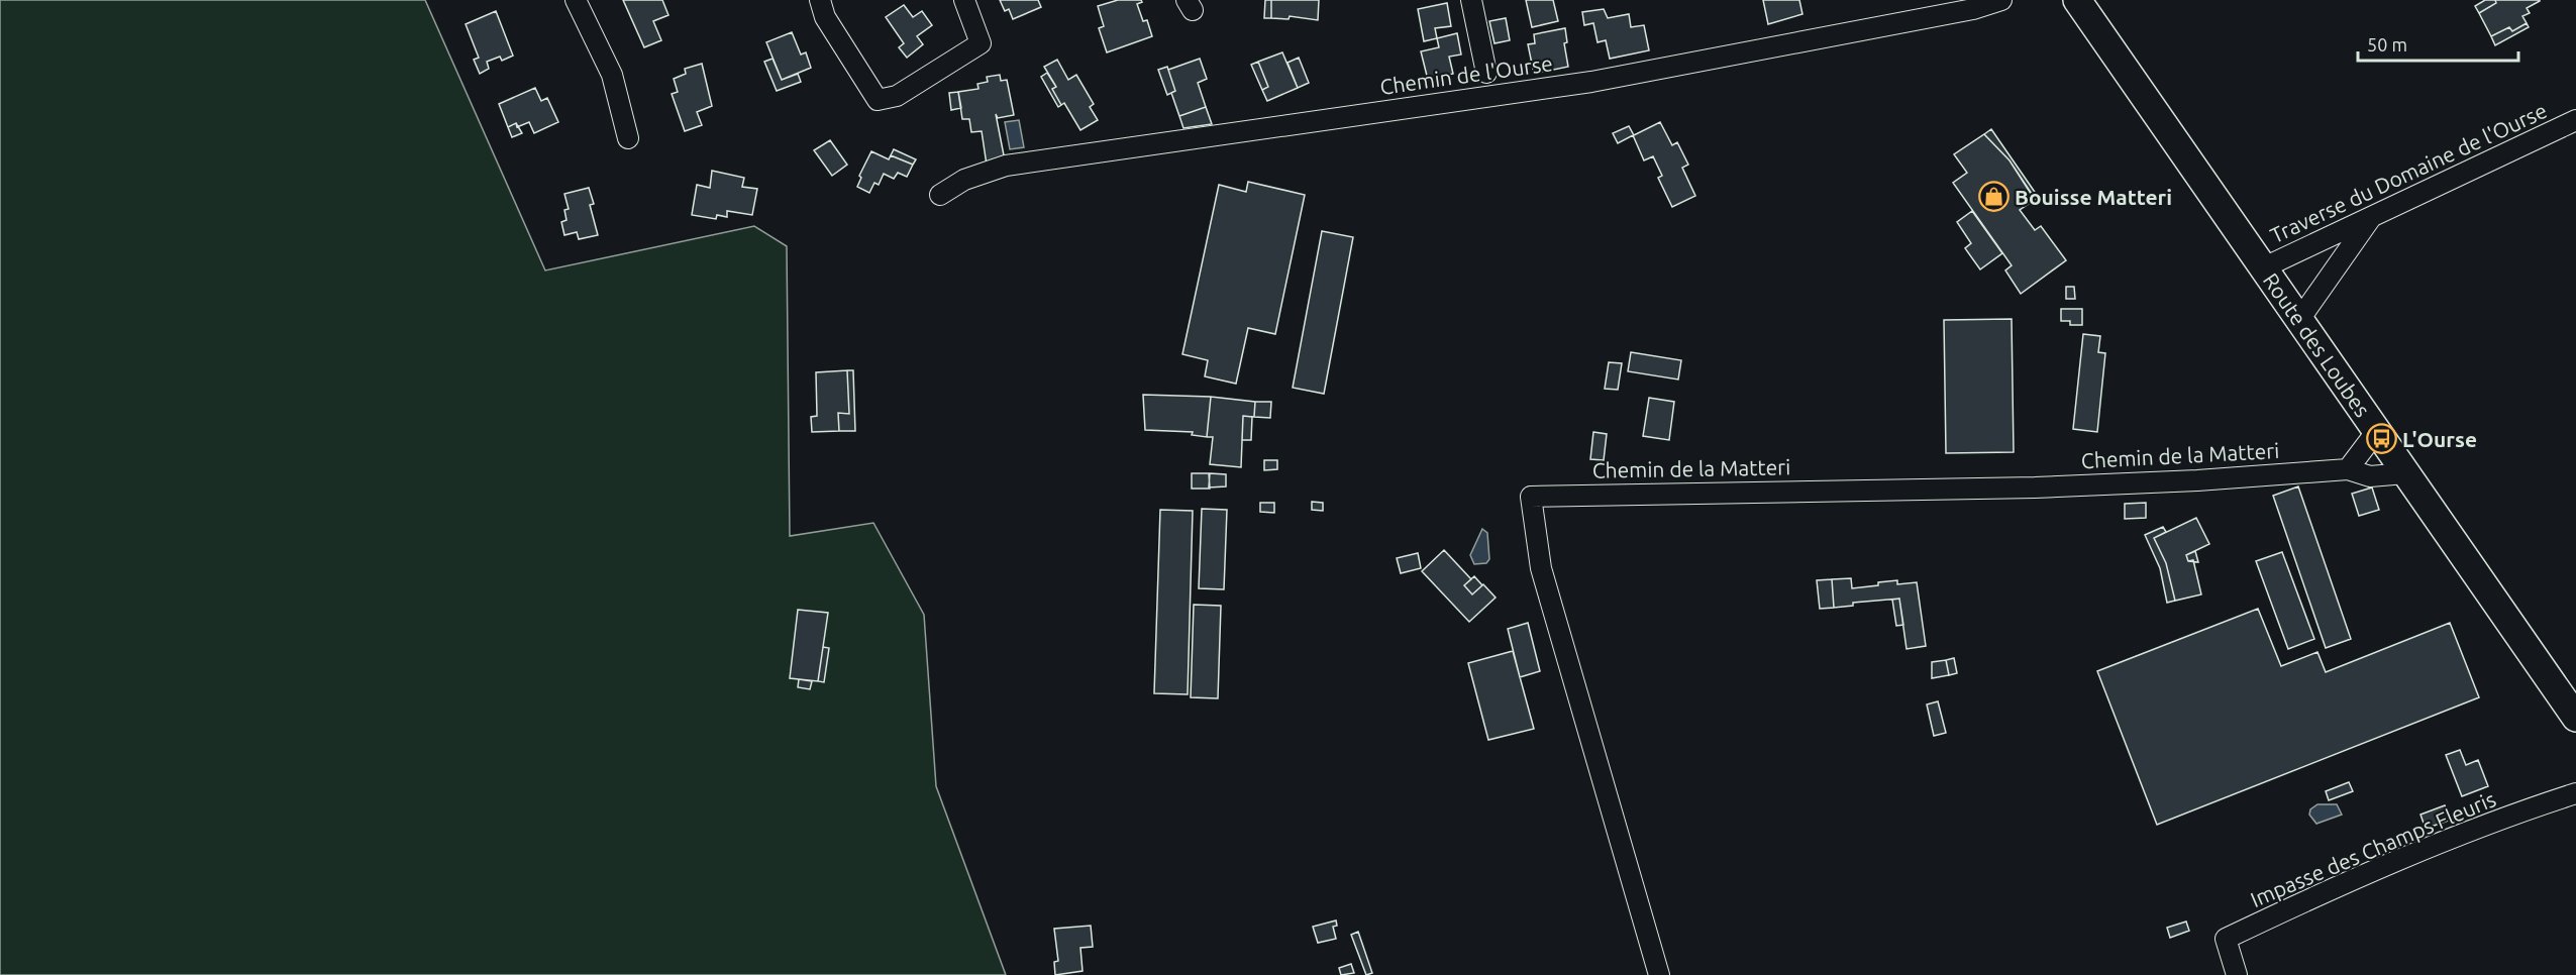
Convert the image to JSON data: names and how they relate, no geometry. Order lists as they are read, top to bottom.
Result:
{
  "streets": {
    "main road": ["Route des Loubes"],
    "street": [
      "Chemin de l'Ourse",
      "Traverse du Domaine de l'Ourse",
      "Chemin de la Matteri",
      "Impasse des Champs Fleuris"
    ]
  },
  "crossings": [
    ["Traverse du Domaine de l'Ourse", "Route des Loubes"],
    ["Route des Loubes", "Chemin de la Matteri"]
  ],
  "places": {
    "shop": ["Bouisse Matteri"],
    "bus stop": ["L'Ourse"]
  },
  "scale_bar": "50 m"
}
